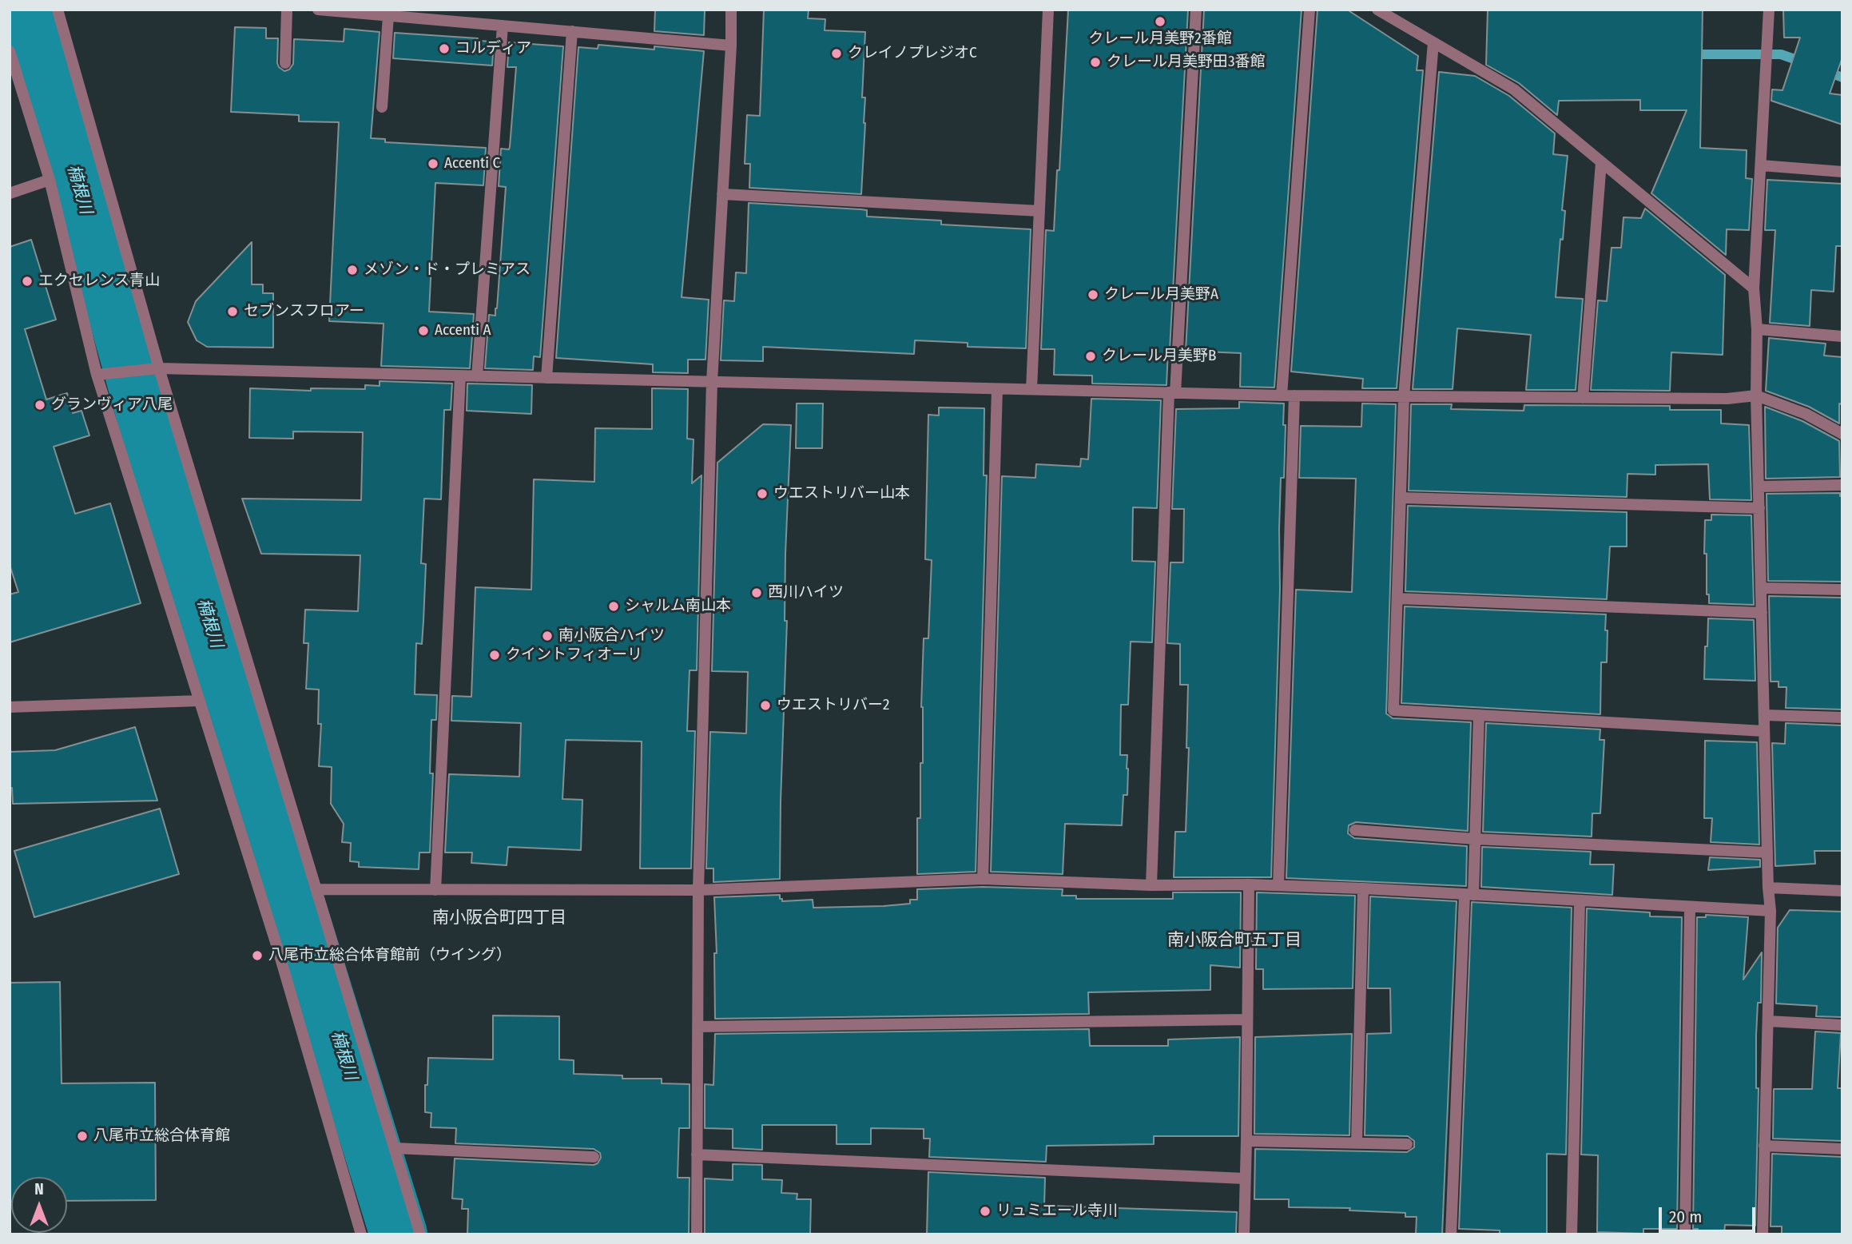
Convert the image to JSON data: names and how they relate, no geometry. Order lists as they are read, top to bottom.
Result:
{
  "districts": ["南小阪合町四丁目", "南小阪合町五丁目"],
  "water": ["楠根川"],
  "places": [
    "クレール月美野2番館",
    "コルディア",
    "クレイノプレジオC",
    "クレール月美野田3番館",
    "Accenti C",
    "メゾン・ド・プレミアス",
    "エクセレンス青山",
    "クレール月美野A",
    "セブンスフロアー",
    "Accenti A",
    "クレール月美野B",
    "グランヴィア八尾",
    "ウエストリバー山本",
    "西川ハイツ",
    "シャルム南山本",
    "南小阪合ハイツ",
    "クイントフィオーリ",
    "ウエストリバー2",
    "八尾市立総合体育館前（ウイング）",
    "八尾市立総合体育館",
    "リュミエール寺川"
  ],
  "scale_bar": "20 m",
  "north": "top"
}
